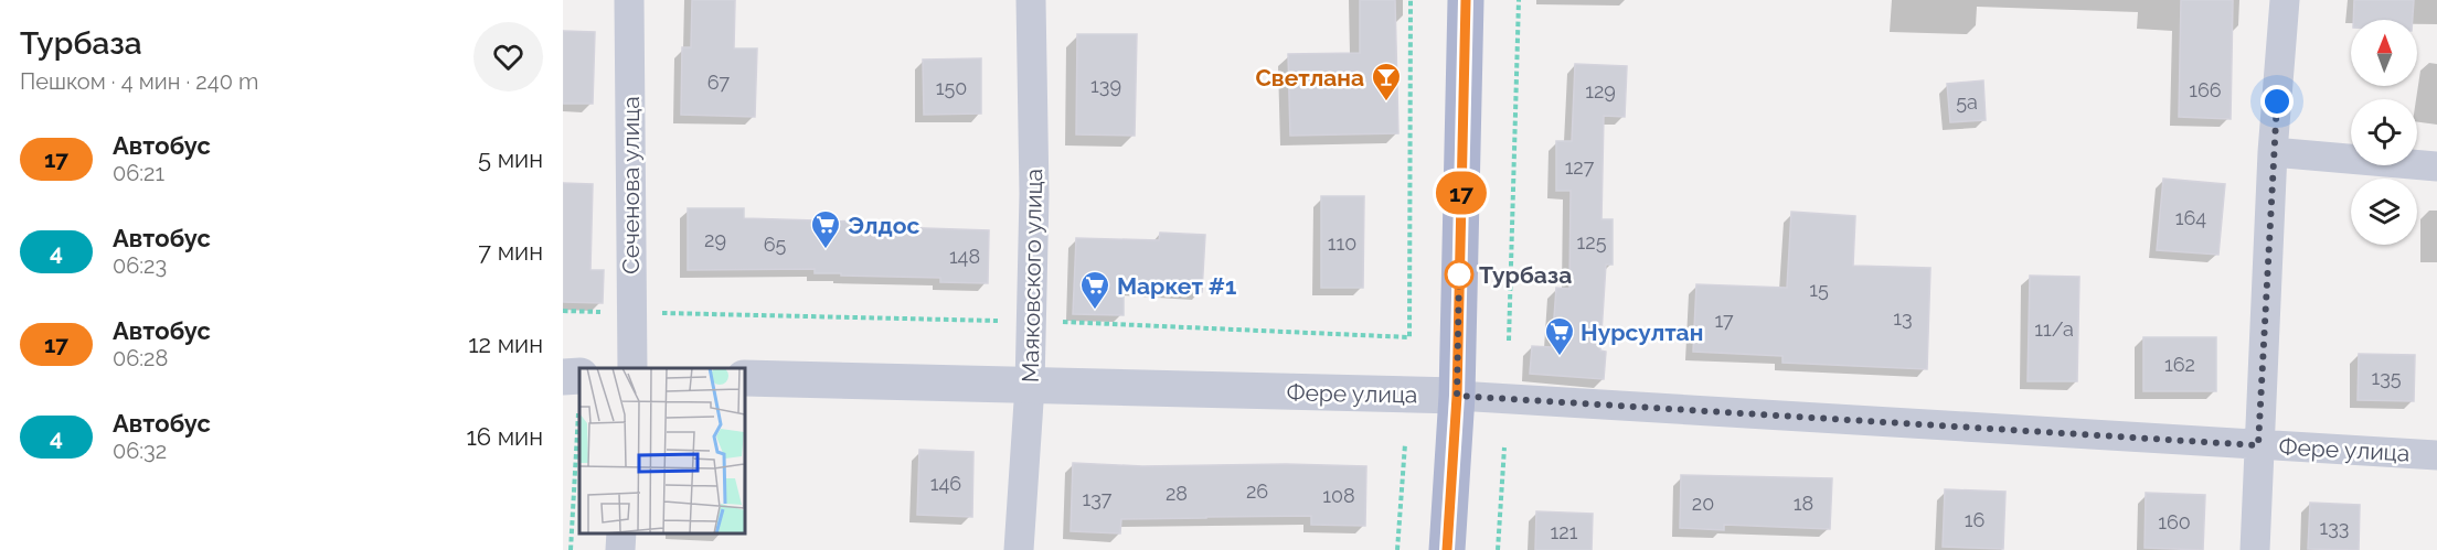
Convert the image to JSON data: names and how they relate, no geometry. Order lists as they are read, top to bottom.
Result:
{
  "streets": {
    "street": ["Сеченова улица", "Маяковского улица", "Фере улица"]
  },
  "crossings": [
    ["Маяковского улица", "Фере улица"]
  ],
  "places": {
    "bar": ["Светлана"],
    "supermarket": ["Элдос", "Маркет #1", "Нурсултан"],
    "other": ["Турбаза"]
  },
  "lines": ["bus line 17"],
  "house_numbers": [
    "67",
    "139",
    "150",
    "166",
    "129",
    "5а",
    "127",
    "164",
    "29",
    "125",
    "110",
    "65",
    "148",
    "15",
    "13",
    "17",
    "11/а",
    "162",
    "135",
    "146",
    "26",
    "28",
    "108",
    "137",
    "20",
    "18",
    "16",
    "160",
    "133",
    "121"
  ],
  "north": "top",
  "page": {
    "heading": ["Турбаза", "Пешком · 4 мин · 240 m"],
    "on_map": "17",
    "list": [
      {
        "mark": "17",
        "name": "Автобус",
        "note": "06:21",
        "value": "5 мин"
      },
      {
        "mark": "4",
        "name": "Автобус",
        "note": "06:23",
        "value": "7 мин"
      },
      {
        "mark": "17",
        "name": "Автобус",
        "note": "06:28",
        "value": "12 мин"
      },
      {
        "mark": "4",
        "name": "Автобус",
        "note": "06:32",
        "value": "16 мин"
      }
    ]
  }
}
